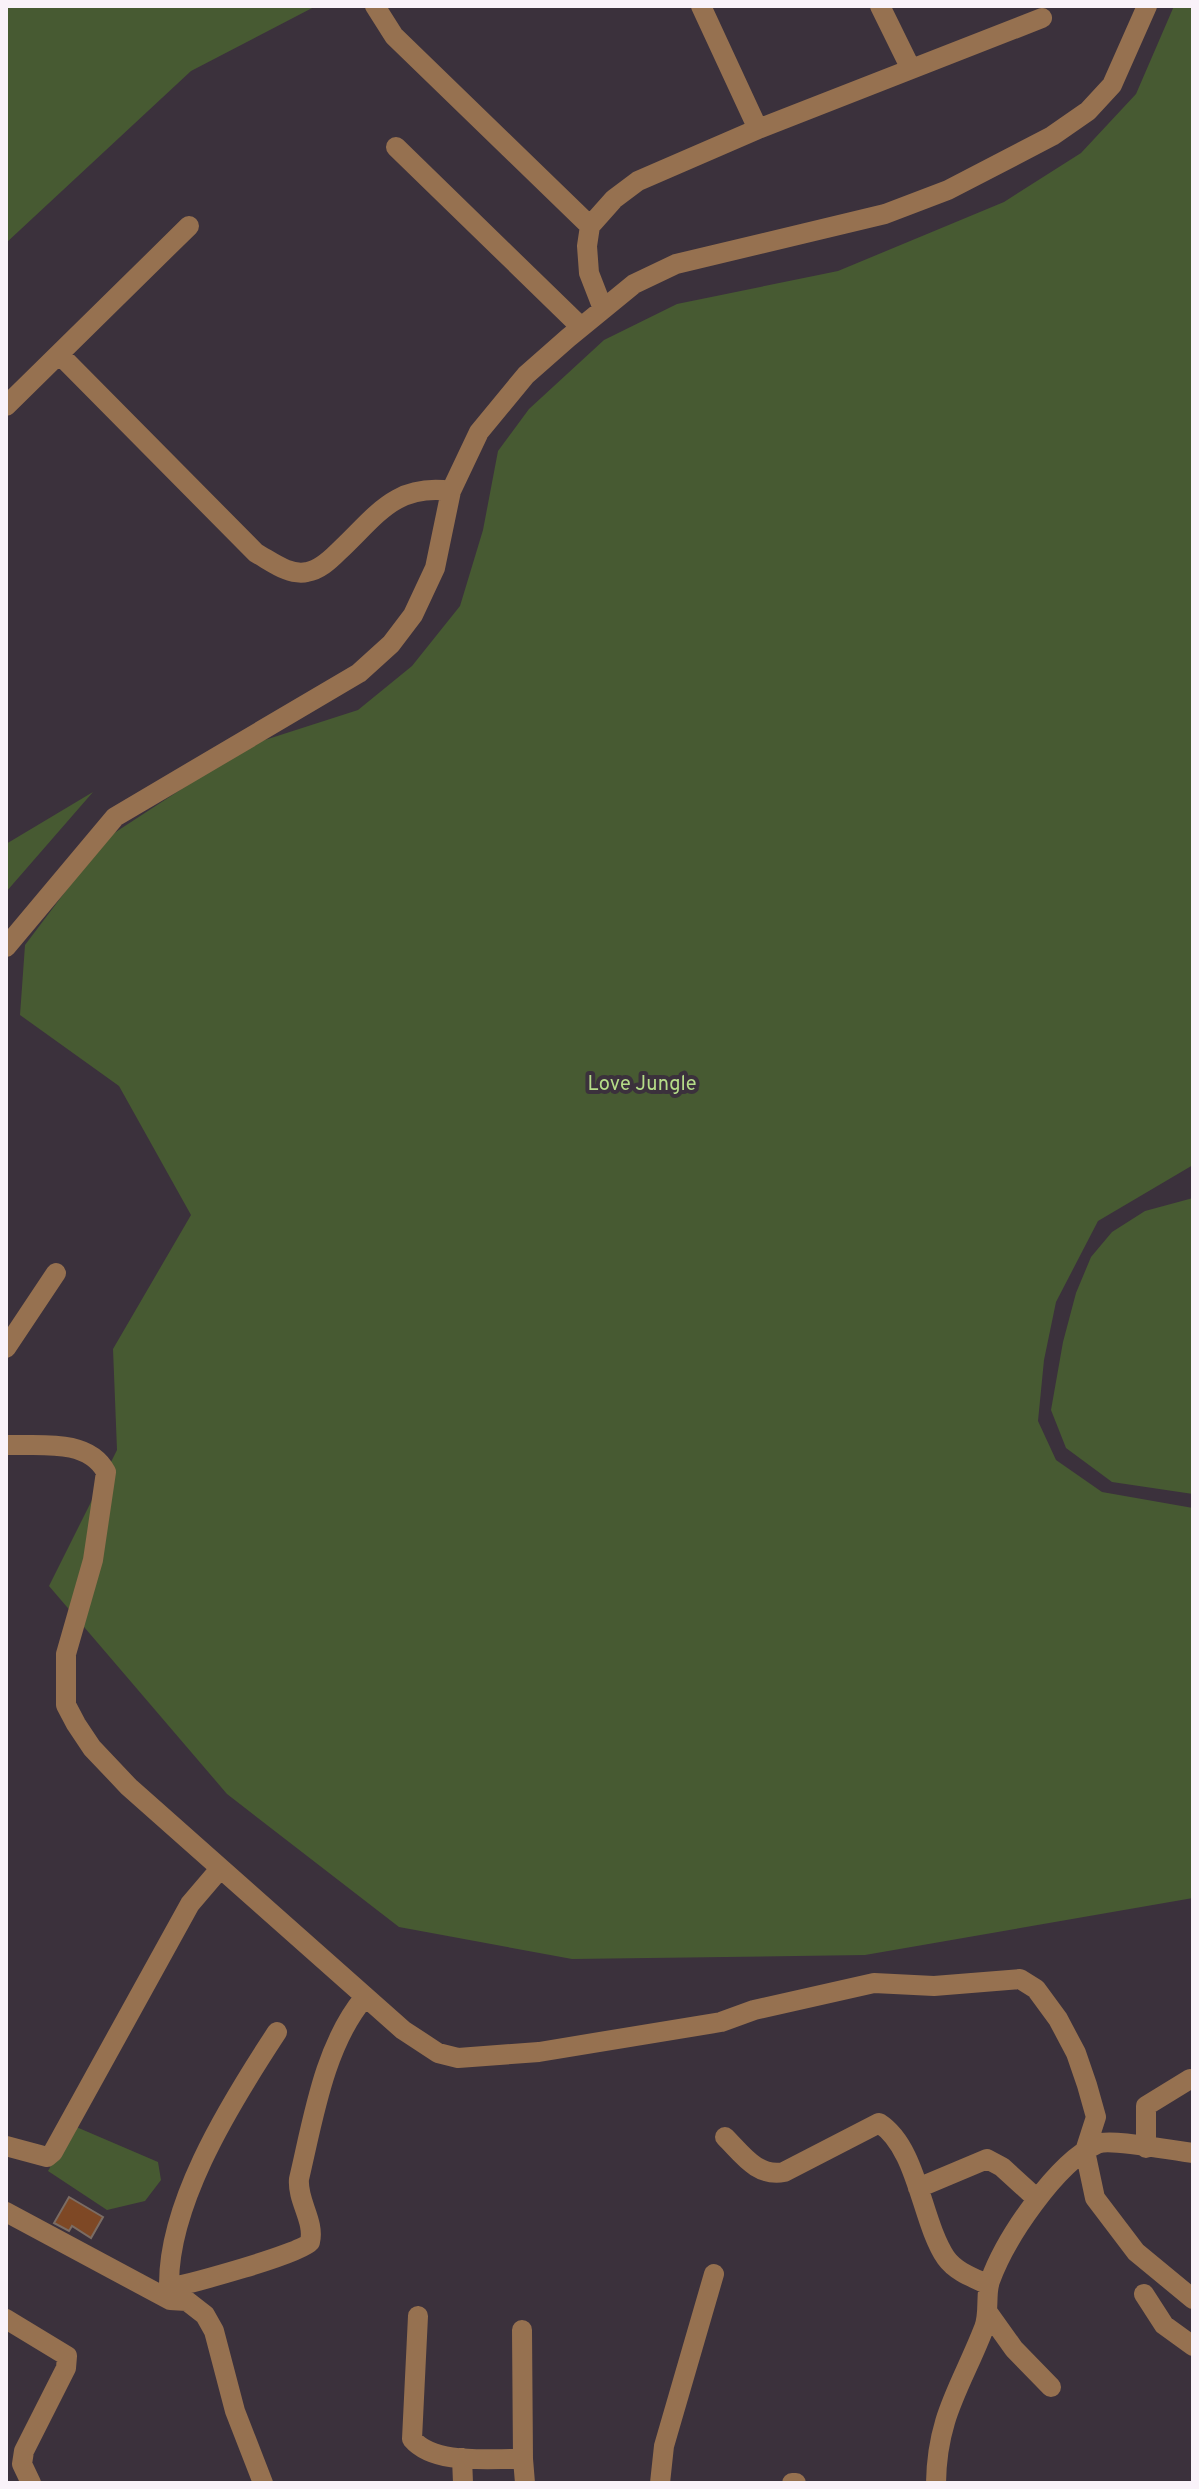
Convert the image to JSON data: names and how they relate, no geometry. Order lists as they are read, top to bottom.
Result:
{
  "parks": ["Love Jungle"]
}
